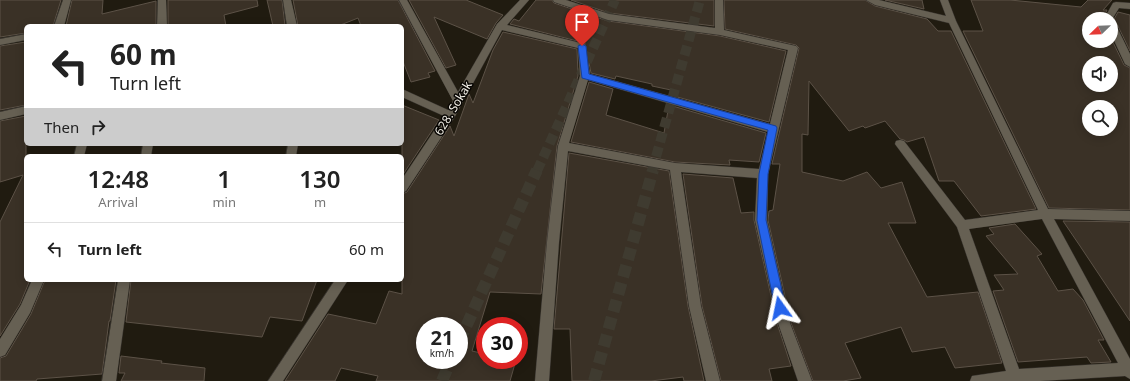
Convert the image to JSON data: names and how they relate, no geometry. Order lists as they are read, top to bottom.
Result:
{
  "streets": {
    "street": ["628. Sokak"]
  },
  "north": "bottom left",
  "page": {
    "turn": ["60 m", "Turn left"],
    "then": "Then",
    "eta": [
      "12:48",
      "Arrival",
      "1",
      "min",
      "130",
      "m"
    ],
    "list": [
      {
        "name": "Turn left",
        "value": "60 m"
      }
    ],
    "speed": "21 km/h",
    "limit": "30"
  }
}
